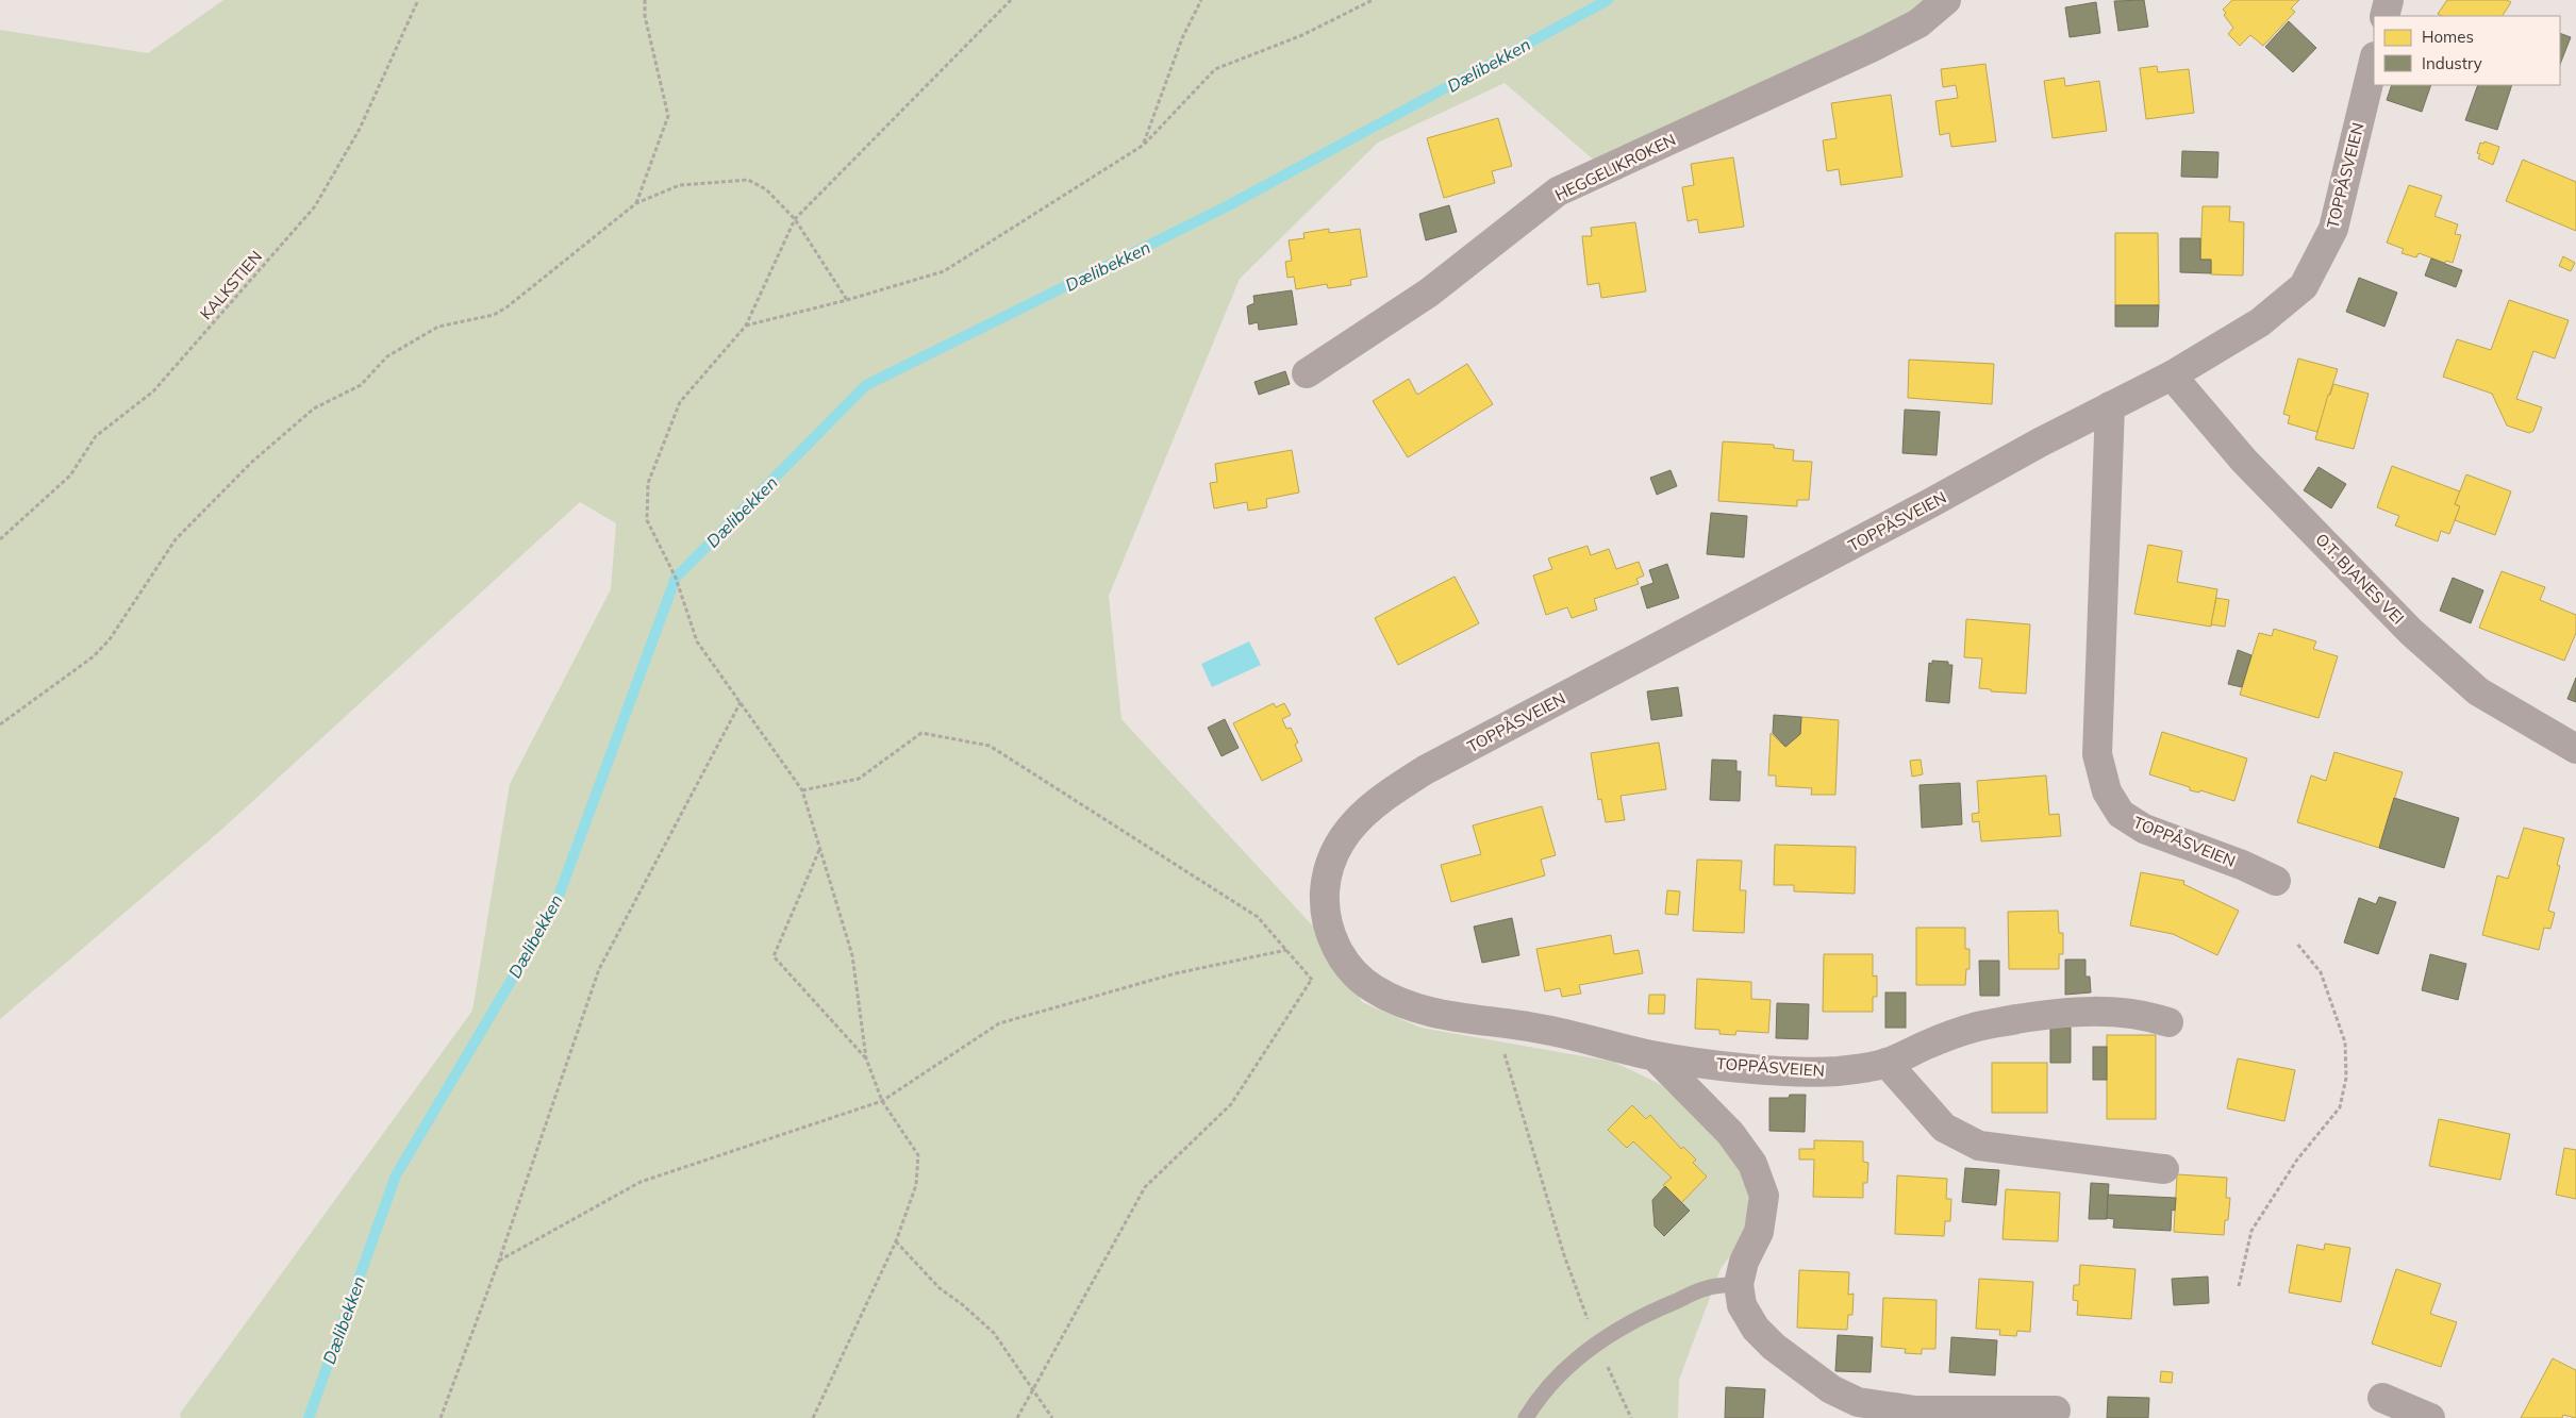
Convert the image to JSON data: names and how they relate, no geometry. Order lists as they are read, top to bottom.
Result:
{
  "streets": {
    "street": ["HEGGELIKROKEN", "TOPPÅSVEIEN", "O.T. BJANES VEI"],
    "path": ["KALKSTIEN"]
  },
  "crossings": [
    ["TOPPÅSVEIEN", "O.T. BJANES VEI"]
  ],
  "water": ["Dælibekken"],
  "legend": ["Homes", "Industry"]
}
